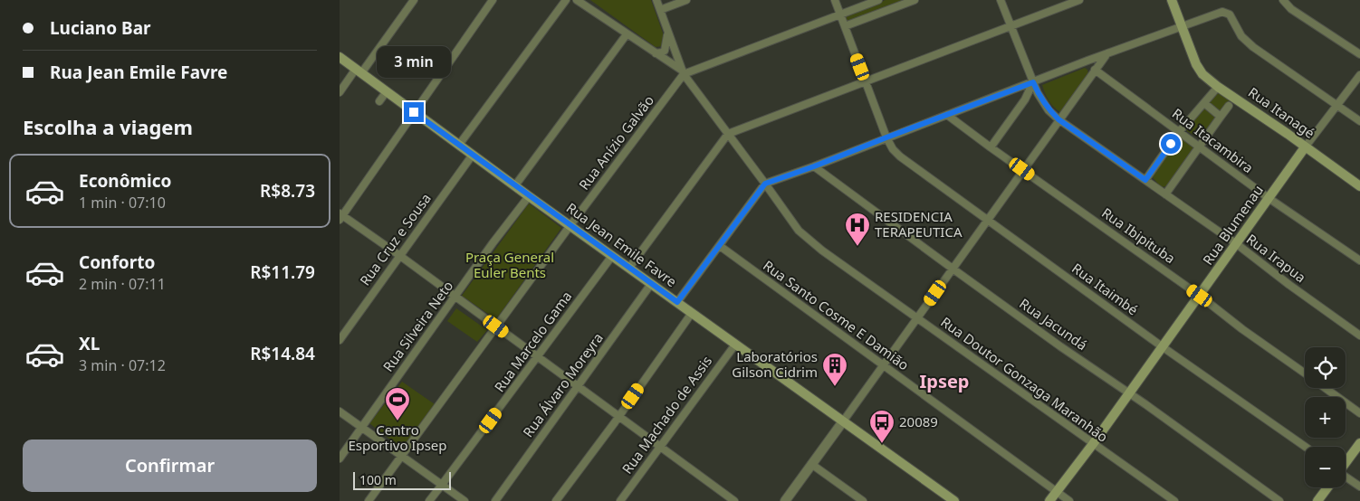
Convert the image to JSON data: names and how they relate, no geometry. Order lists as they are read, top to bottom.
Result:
{
  "streets": {
    "main road": ["Rua Itanagé", "Rua Blumenau", "Rua Jean Emile Favre"],
    "street": [
      "Rua Itacambira",
      "Rua Anízio Galvão",
      "Rua Ibipituba",
      "Rua Cruz e Sousa",
      "Rua Irapua",
      "Rua Itaimbé",
      "Rua Santo Cosme E Damião",
      "Rua Jacundá",
      "Rua Silveira Neto",
      "Rua Marcelo Gama",
      "Rua Doutor Gonzaga Maranhão",
      "Rua Álvaro Moreyra",
      "Rua Machado de Assis"
    ]
  },
  "crossings": [
    ["Rua Itanagé", "Rua Blumenau"],
    ["Rua Itacambira", "Rua Blumenau"],
    ["Rua Anízio Galvão", "Rua Jean Emile Favre"],
    ["Rua Anízio Galvão", "Rua Doutor Gonzaga Maranhão"],
    ["Rua Blumenau", "Rua Ibipituba"],
    ["Rua Blumenau", "Rua Irapua"],
    ["Rua Blumenau", "Rua Itaimbé"],
    ["Rua Blumenau", "Rua Santo Cosme E Damião"],
    ["Rua Blumenau", "Rua Jacundá"],
    ["Rua Blumenau", "Rua Doutor Gonzaga Maranhão"],
    ["Rua Cruz e Sousa", "Rua Jean Emile Favre"],
    ["Rua Jean Emile Favre", "Rua Silveira Neto"],
    ["Rua Jean Emile Favre", "Rua Marcelo Gama"],
    ["Rua Jean Emile Favre", "Rua Álvaro Moreyra"],
    ["Rua Jean Emile Favre", "Rua Machado de Assis"]
  ],
  "districts": ["Ipsep"],
  "parks": ["Praça General Euler Bents"],
  "places": {
    "hospital": ["RESIDENCIA TERAPEUTICA"],
    "building": ["Laboratórios Gilson Cidrim"],
    "sports": ["Centro Esportivo Ipsep"],
    "bus stop": ["20089"]
  },
  "scale_bar": "100 m",
  "page": {
    "banner": ["Luciano Bar", "Rua Jean Emile Favre"],
    "bubble": "3 min",
    "heading": "Escolha a viagem",
    "list": [
      {
        "name": "Econômico",
        "note": "1 min · 07:10",
        "value": "R$8.73"
      },
      {
        "name": "Conforto",
        "note": "2 min · 07:11",
        "value": "R$11.79"
      },
      {
        "name": "XL",
        "note": "3 min · 07:12",
        "value": "R$14.84"
      }
    ],
    "map_buttons": ["+", "−"],
    "buttons": "Confirmar",
    "scale": "100 m"
  }
}
